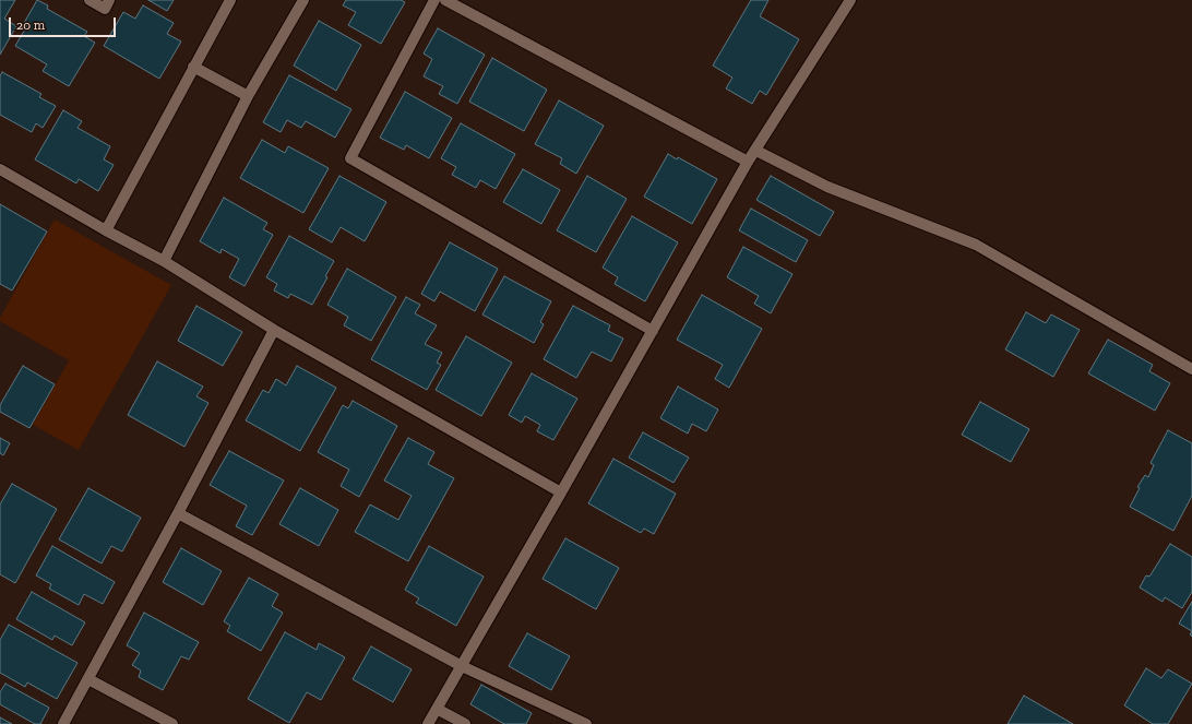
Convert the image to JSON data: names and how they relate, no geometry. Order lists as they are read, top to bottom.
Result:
{
  "scale_bar": "20 m"
}
